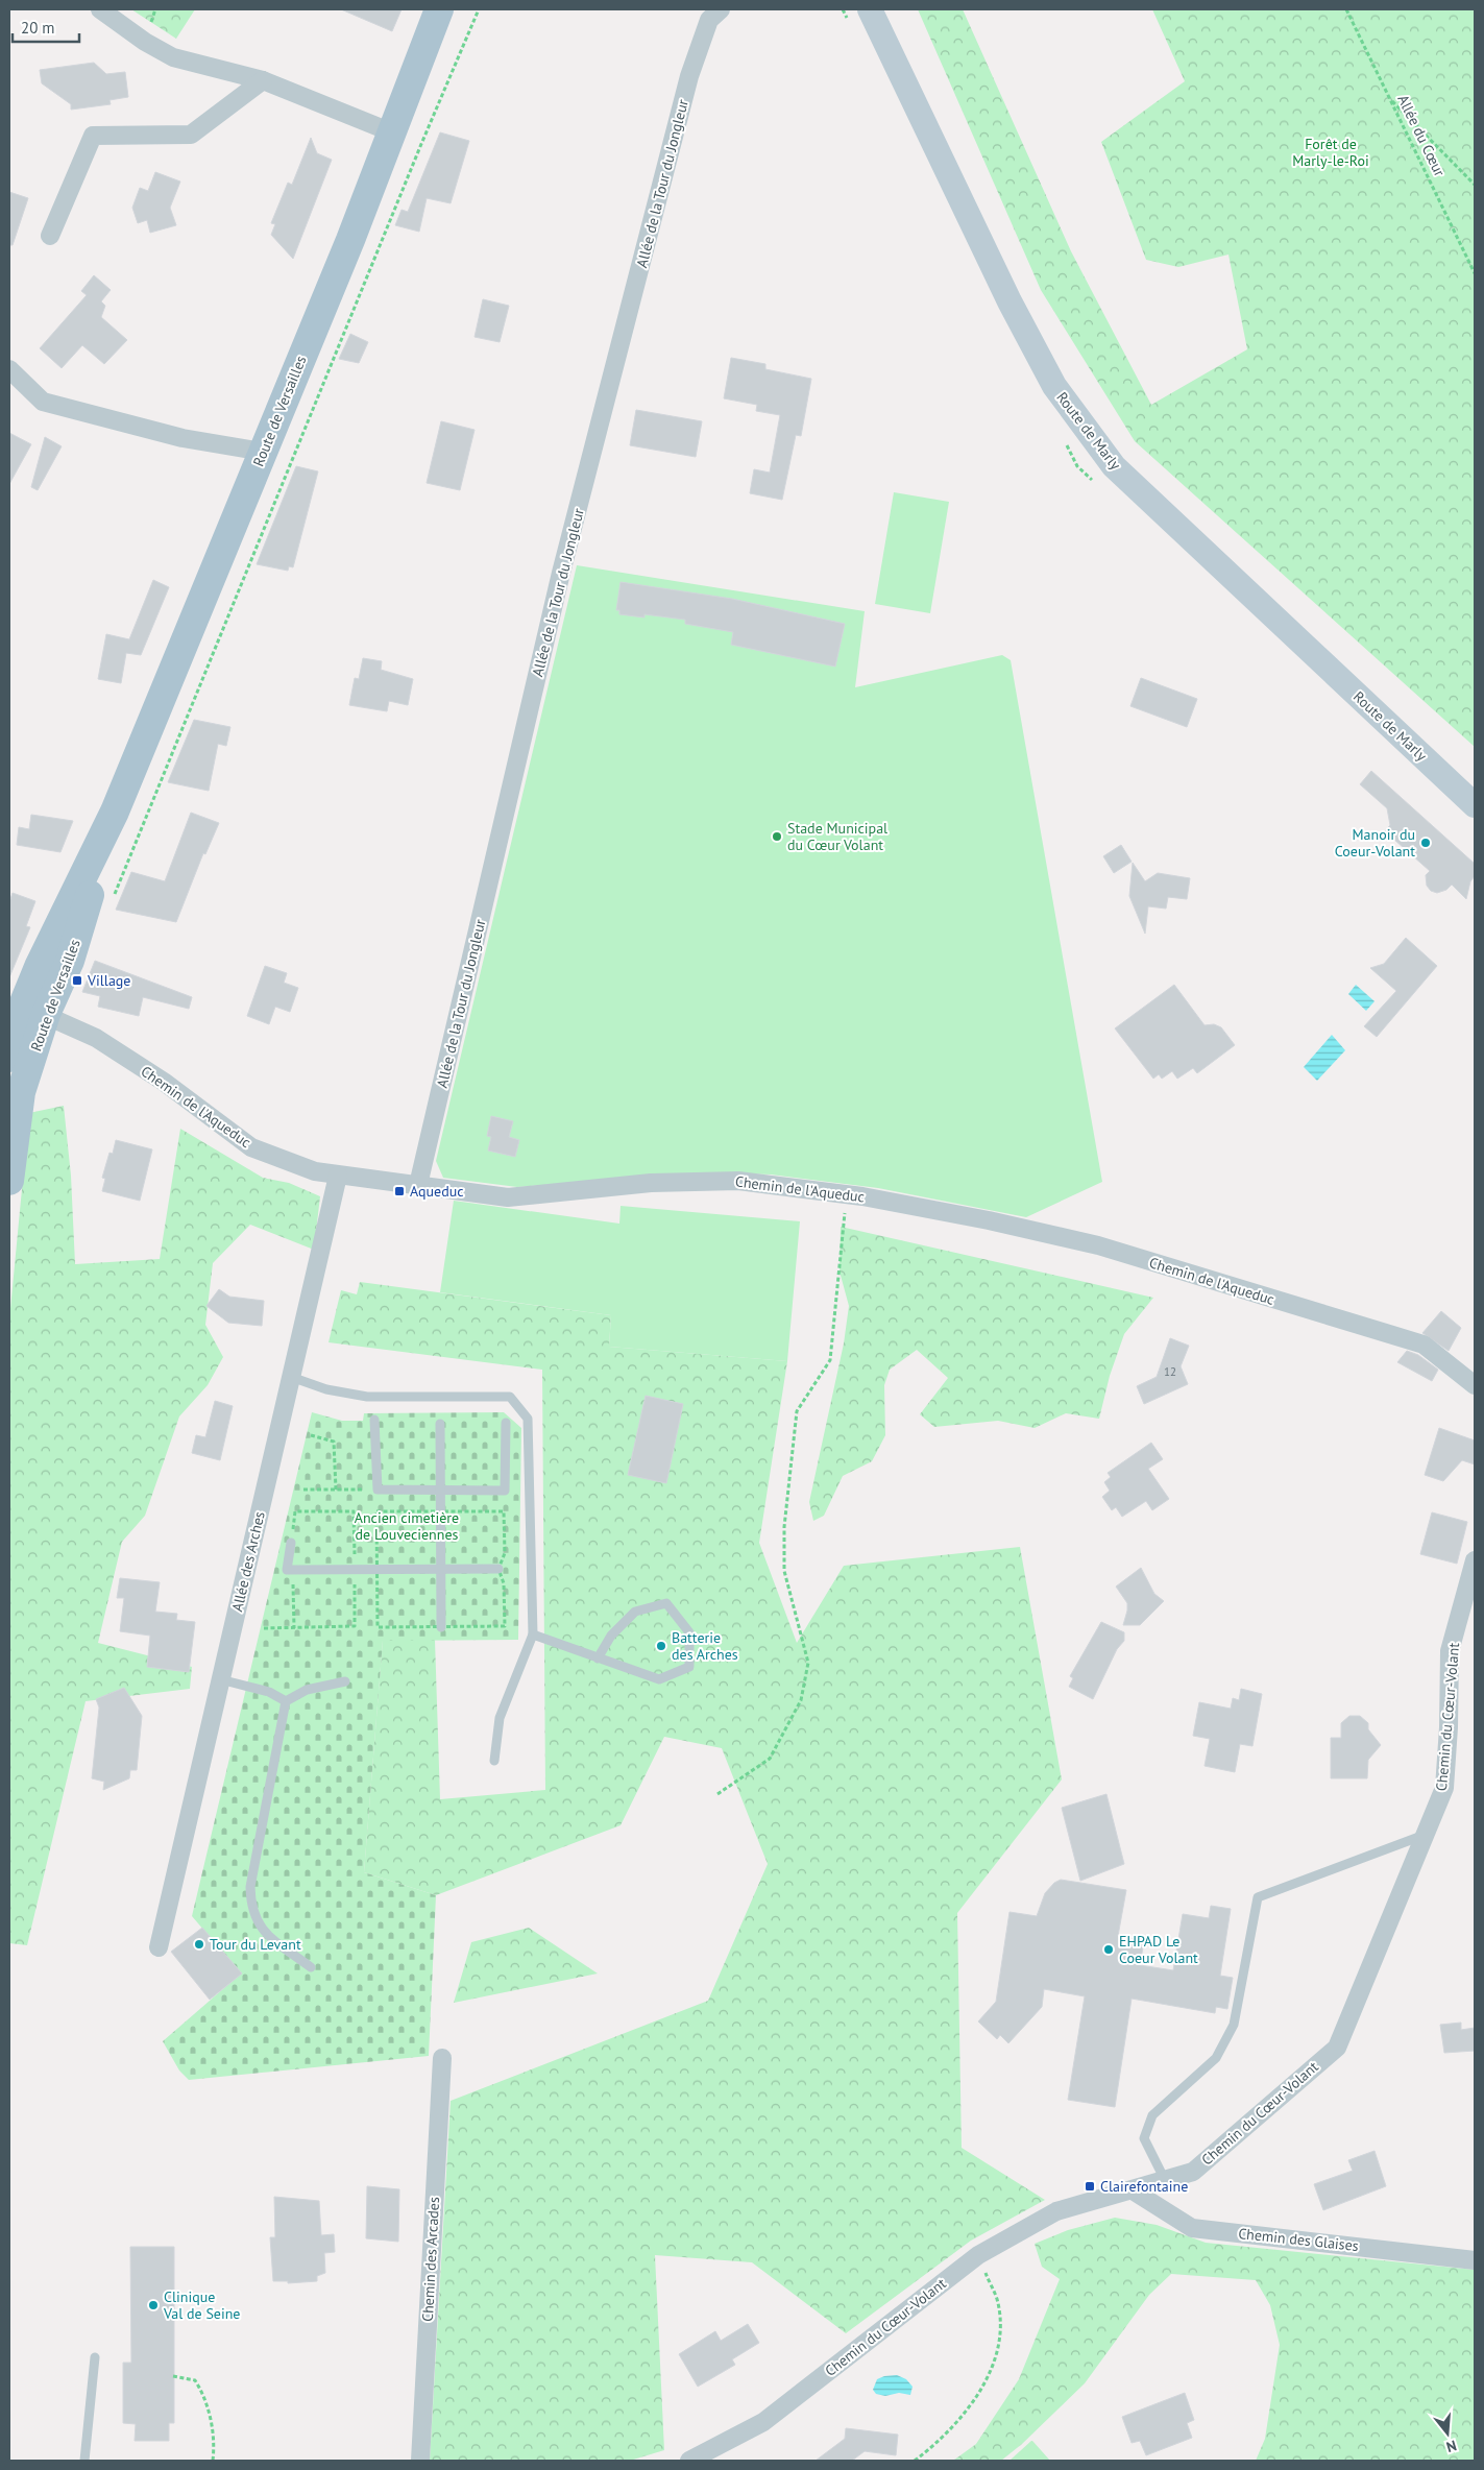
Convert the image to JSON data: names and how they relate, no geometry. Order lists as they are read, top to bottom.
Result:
{
  "streets": {
    "main road": ["Route de Versailles", "Route de Marly"],
    "street": [
      "Allée de la Tour du Jongleur",
      "Chemin de l'Aqueduc",
      "Allée des Arches",
      "Chemin du Cœur-Volant",
      "Chemin des Glaises",
      "Chemin des Arcades"
    ],
    "path": ["Allée du Cœur"]
  },
  "crossings": [
    ["Allée de la Tour du Jongleur", "Chemin de l'Aqueduc"],
    ["Route de Versailles", "Chemin de l'Aqueduc"],
    ["Chemin de l'Aqueduc", "Allée des Arches"],
    ["Chemin du Cœur-Volant", "Chemin des Glaises"]
  ],
  "parks": ["Forêt de Marly-le-Roi", "Ancien cimetière de Louveciennes"],
  "places": {
    "other": [
      "Stade Municipal du Cœur Volant",
      "Manoir du Coeur-Volant",
      "Batterie des Arches",
      "Tour du Levant",
      "EHPAD Le Coeur Volant",
      "Clinique Val de Seine"
    ],
    "transit": ["Village", "Aqueduc", "Clairefontaine"]
  },
  "house_numbers": ["12"],
  "scale_bar": "20 m",
  "north": "bottom"
}
